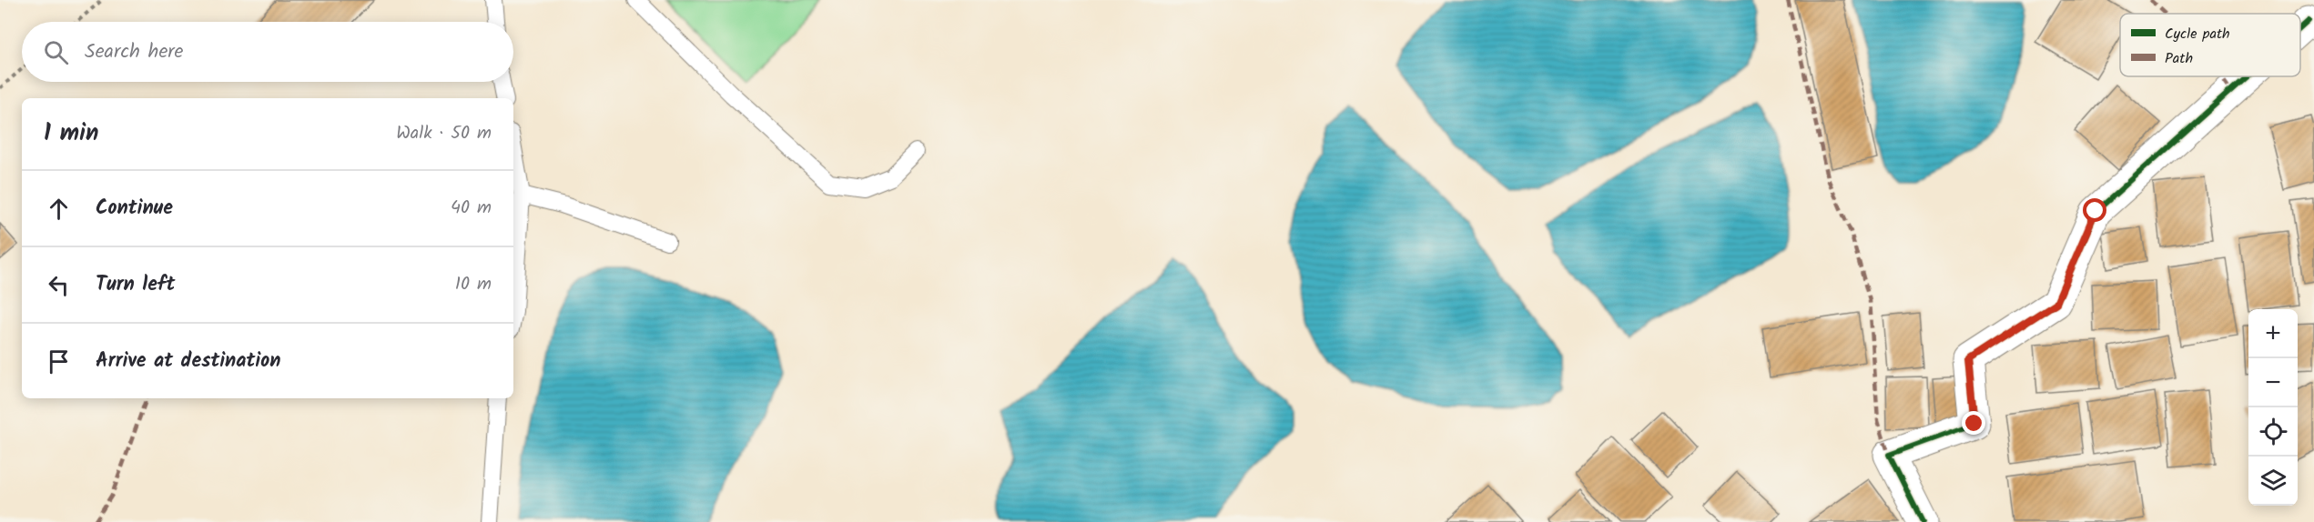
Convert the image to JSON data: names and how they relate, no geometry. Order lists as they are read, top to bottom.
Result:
{
  "legend": ["Cycle path", "Path"],
  "page": {
    "search": "Search here",
    "heading": ["1 min", "Walk · 50 m"],
    "list": [
      ["Continue", "40 m"],
      ["Turn left", "10 m"],
      "Arrive at destination"
    ],
    "map_buttons": ["+", "−"]
  }
}
